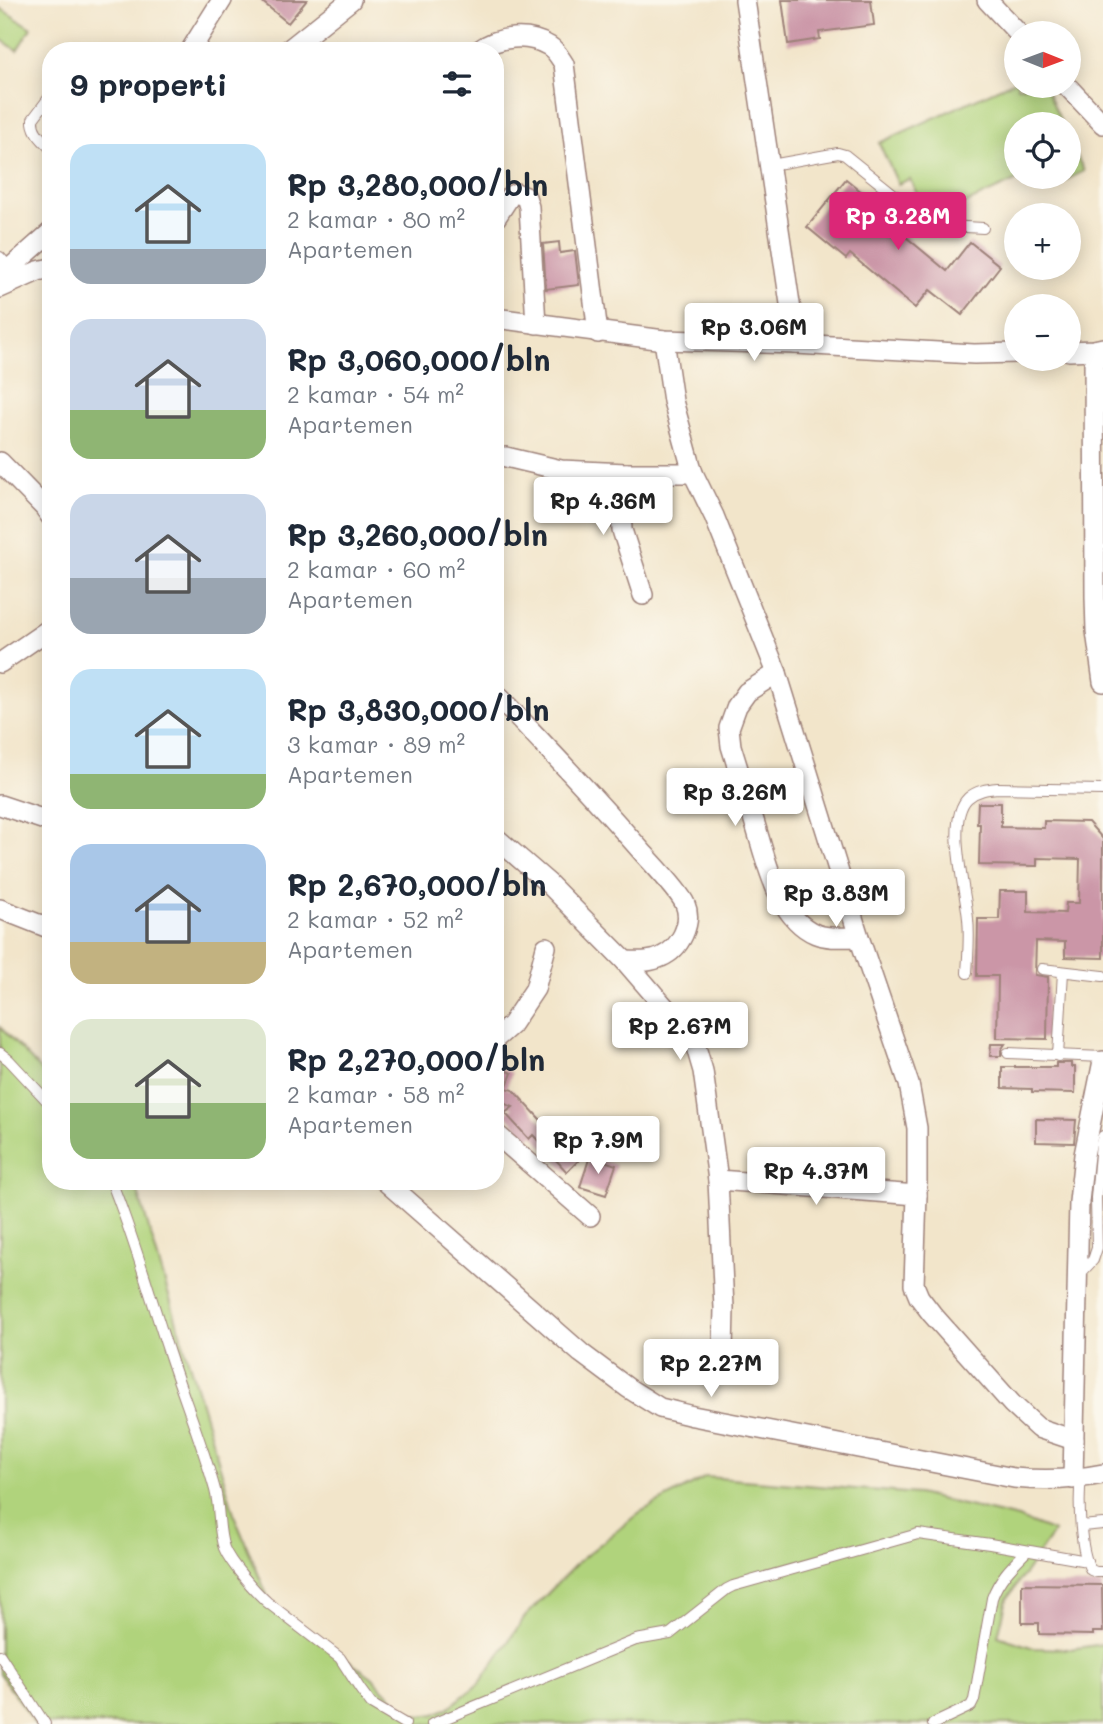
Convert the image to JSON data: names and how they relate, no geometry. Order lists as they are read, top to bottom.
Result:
{
  "north": "right",
  "page": {
    "map_buttons": ["+", "−"],
    "heading": "9 properti",
    "list": [
      {
        "name": "Rp 3,280,000/bln",
        "note": "2 kamar · 80 m² · Apartemen"
      },
      {
        "name": "Rp 3,060,000/bln",
        "note": "2 kamar · 54 m² · Apartemen"
      },
      {
        "name": "Rp 3,260,000/bln",
        "note": "2 kamar · 60 m² · Apartemen"
      },
      {
        "name": "Rp 3,830,000/bln",
        "note": "3 kamar · 89 m² · Apartemen"
      },
      {
        "name": "Rp 2,670,000/bln",
        "note": "2 kamar · 52 m² · Apartemen"
      },
      {
        "name": "Rp 2,270,000/bln",
        "note": "2 kamar · 58 m² · Apartemen"
      }
    ],
    "price": [
      "Rp 3.28M",
      "Rp 3.06M",
      "Rp 4.36M",
      "Rp 3.26M",
      "Rp 3.83M",
      "Rp 2.67M",
      "Rp 7.9M",
      "Rp 4.37M",
      "Rp 2.27M"
    ]
  }
}
